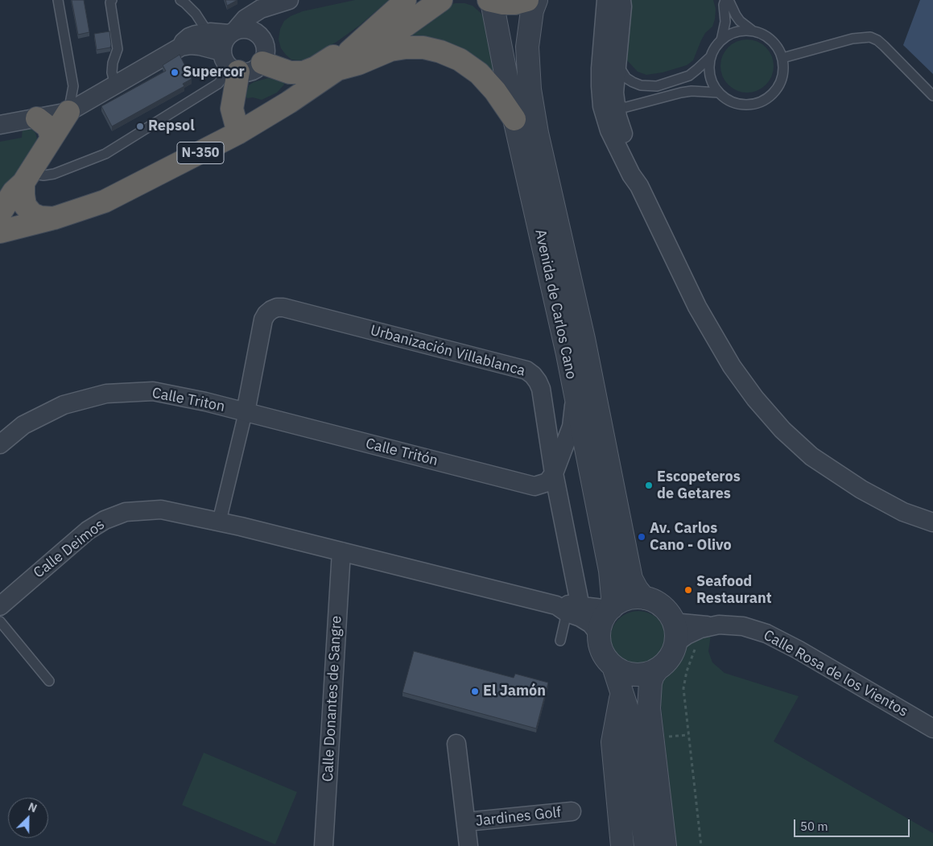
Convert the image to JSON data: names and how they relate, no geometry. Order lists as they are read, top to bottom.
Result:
{
  "streets": {
    "highway": ["N-350"],
    "street": [
      "Avenida de Carlos Cano",
      "Urbanización Villablanca",
      "Calle Triton",
      "Calle Tritón",
      "Calle Deimos",
      "Calle Rosa de los Vientos",
      "Calle Donantes de Sangre",
      "Jardines Golf"
    ]
  },
  "crossings": [
    ["Avenida de Carlos Cano", "Calle Deimos"],
    ["Avenida de Carlos Cano", "Calle Rosa de los Vientos"],
    ["Urbanización Villablanca", "Calle Triton"],
    ["Urbanización Villablanca", "Calle Tritón"],
    ["Urbanización Villablanca", "Calle Deimos"],
    ["Calle Triton", "Calle Tritón"],
    ["Calle Deimos", "Calle Rosa de los Vientos"],
    ["Calle Deimos", "Calle Donantes de Sangre"]
  ],
  "places": [
    "Supercor",
    "Repsol",
    "Escopeteros de Getares",
    "Av. Carlos Cano - Olivo",
    "Seafood Restaurant",
    "El Jamón"
  ],
  "scale_bar": "50 m",
  "north": "top right"
}
